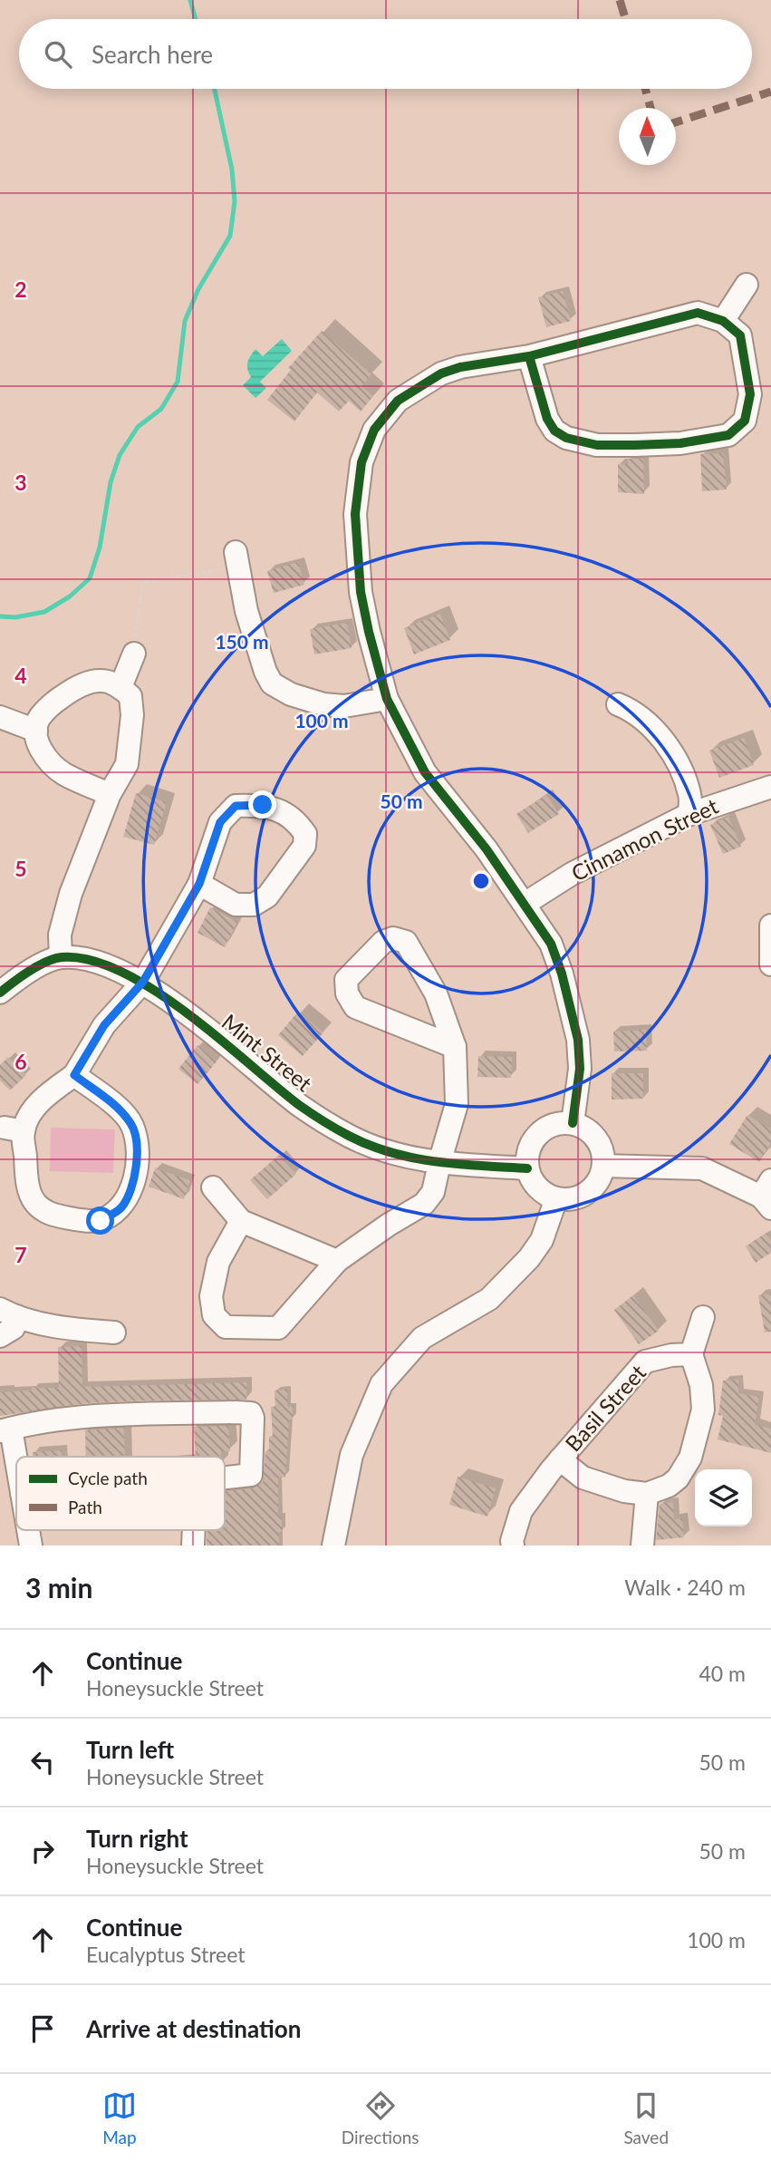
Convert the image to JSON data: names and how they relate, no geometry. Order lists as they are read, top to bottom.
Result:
{
  "streets": {
    "street": ["Cinnamon Street", "Mint Street", "Basil Street"]
  },
  "legend": ["Cycle path", "Path"],
  "north": "top",
  "page": {
    "search": "Search here",
    "heading": ["3 min", "Walk · 240 m"],
    "list": [
      ["Continue", "Honeysuckle Street", "40 m"],
      ["Turn left", "Honeysuckle Street", "50 m"],
      ["Turn right", "Honeysuckle Street", "50 m"],
      ["Continue", "Eucalyptus Street", "100 m"],
      "Arrive at destination"
    ],
    "nav": ["Map", "Directions", "Saved"]
  },
  "grid": {
    "rows": [
      "2",
      "3",
      "4",
      "5",
      "6",
      "7"
    ]
  },
  "rings": ["150 m", "100 m", "50 m"]
}
